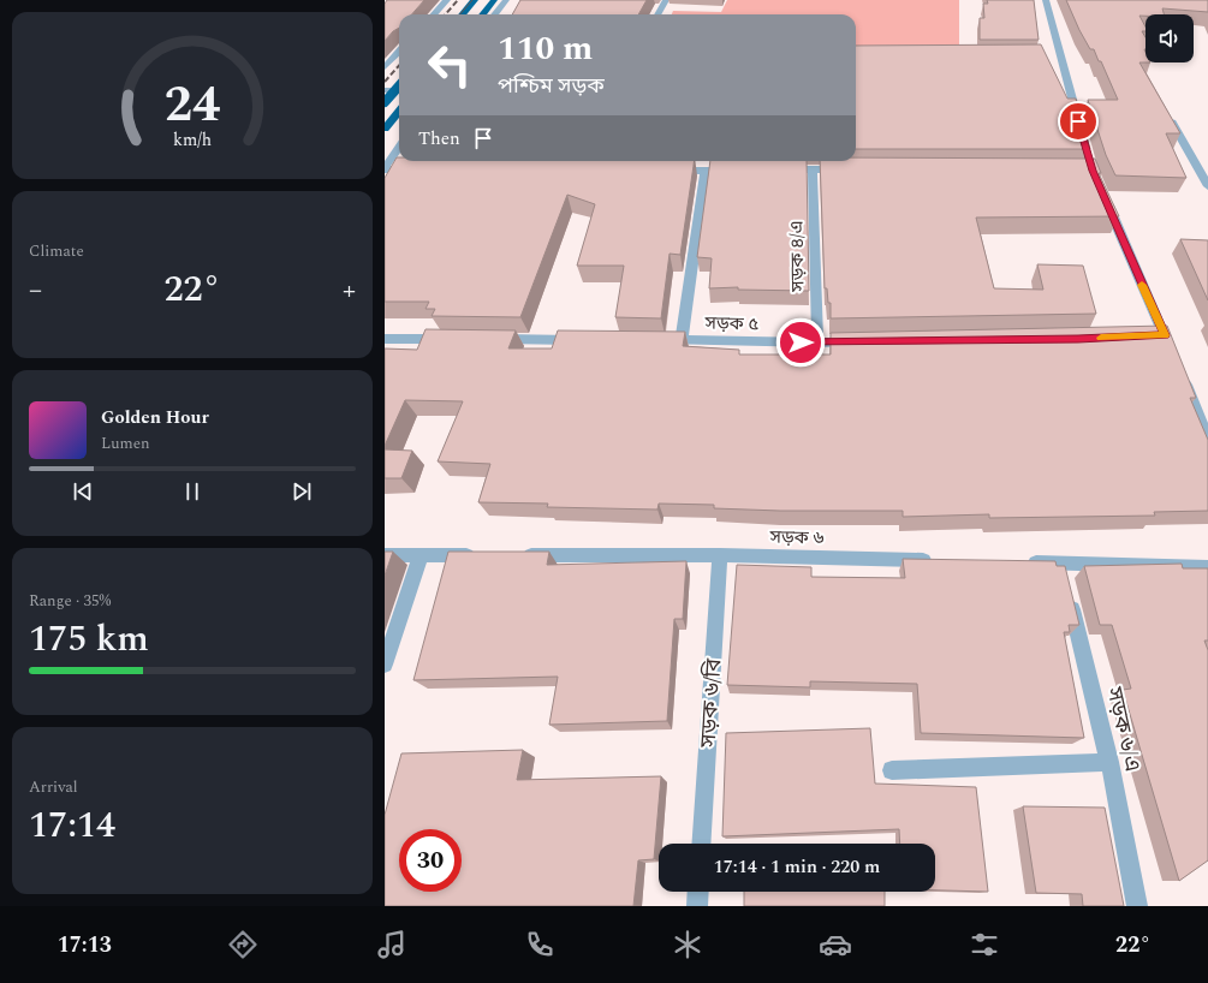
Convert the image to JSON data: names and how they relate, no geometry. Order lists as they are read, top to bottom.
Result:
{
  "streets": {
    "street": [
      "সড়ক ৪/এ",
      "সড়ক ৫",
      "সড়ক ৬",
      "সড়ক ৬/বি",
      "সড়ক ৬/এ"
    ]
  },
  "crossings": [
    ["সড়ক ৪/এ", "সড়ক ৫"],
    ["সড়ক ৬", "সড়ক ৬/বি"]
  ],
  "page": {
    "turn": ["110 m", "পশ্চিম সড়ক"],
    "then": "Then",
    "tile": [
      "Climate",
      ["Range · 35%", "175 km"],
      ["Arrival", "17:14"]
    ],
    "heat": ["−", "22°", "+"],
    "song": ["Golden Hour", "Lumen"],
    "limit": "30",
    "trip": "17:14 · 1 min · 220 m",
    "tabs": ["17:13", "22°"],
    "gauge": ["24", "km/h"]
  }
}
